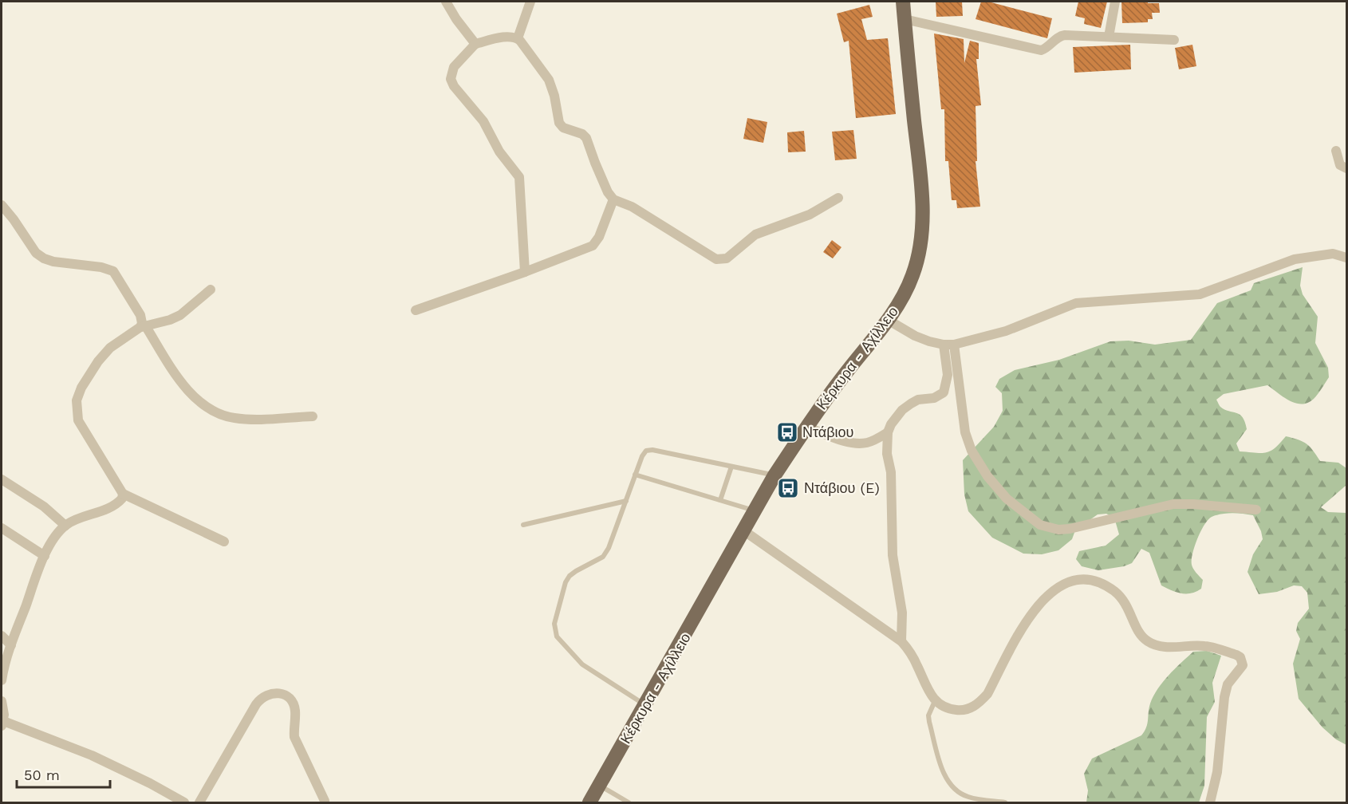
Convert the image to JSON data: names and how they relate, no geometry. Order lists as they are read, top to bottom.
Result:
{
  "streets": {
    "main road": ["Κέρκυρα - Αχίλλειο"]
  },
  "places": {
    "bus stop": ["Ντάβιου", "Ντάβιου (E)"]
  },
  "scale_bar": "50 m"
}
